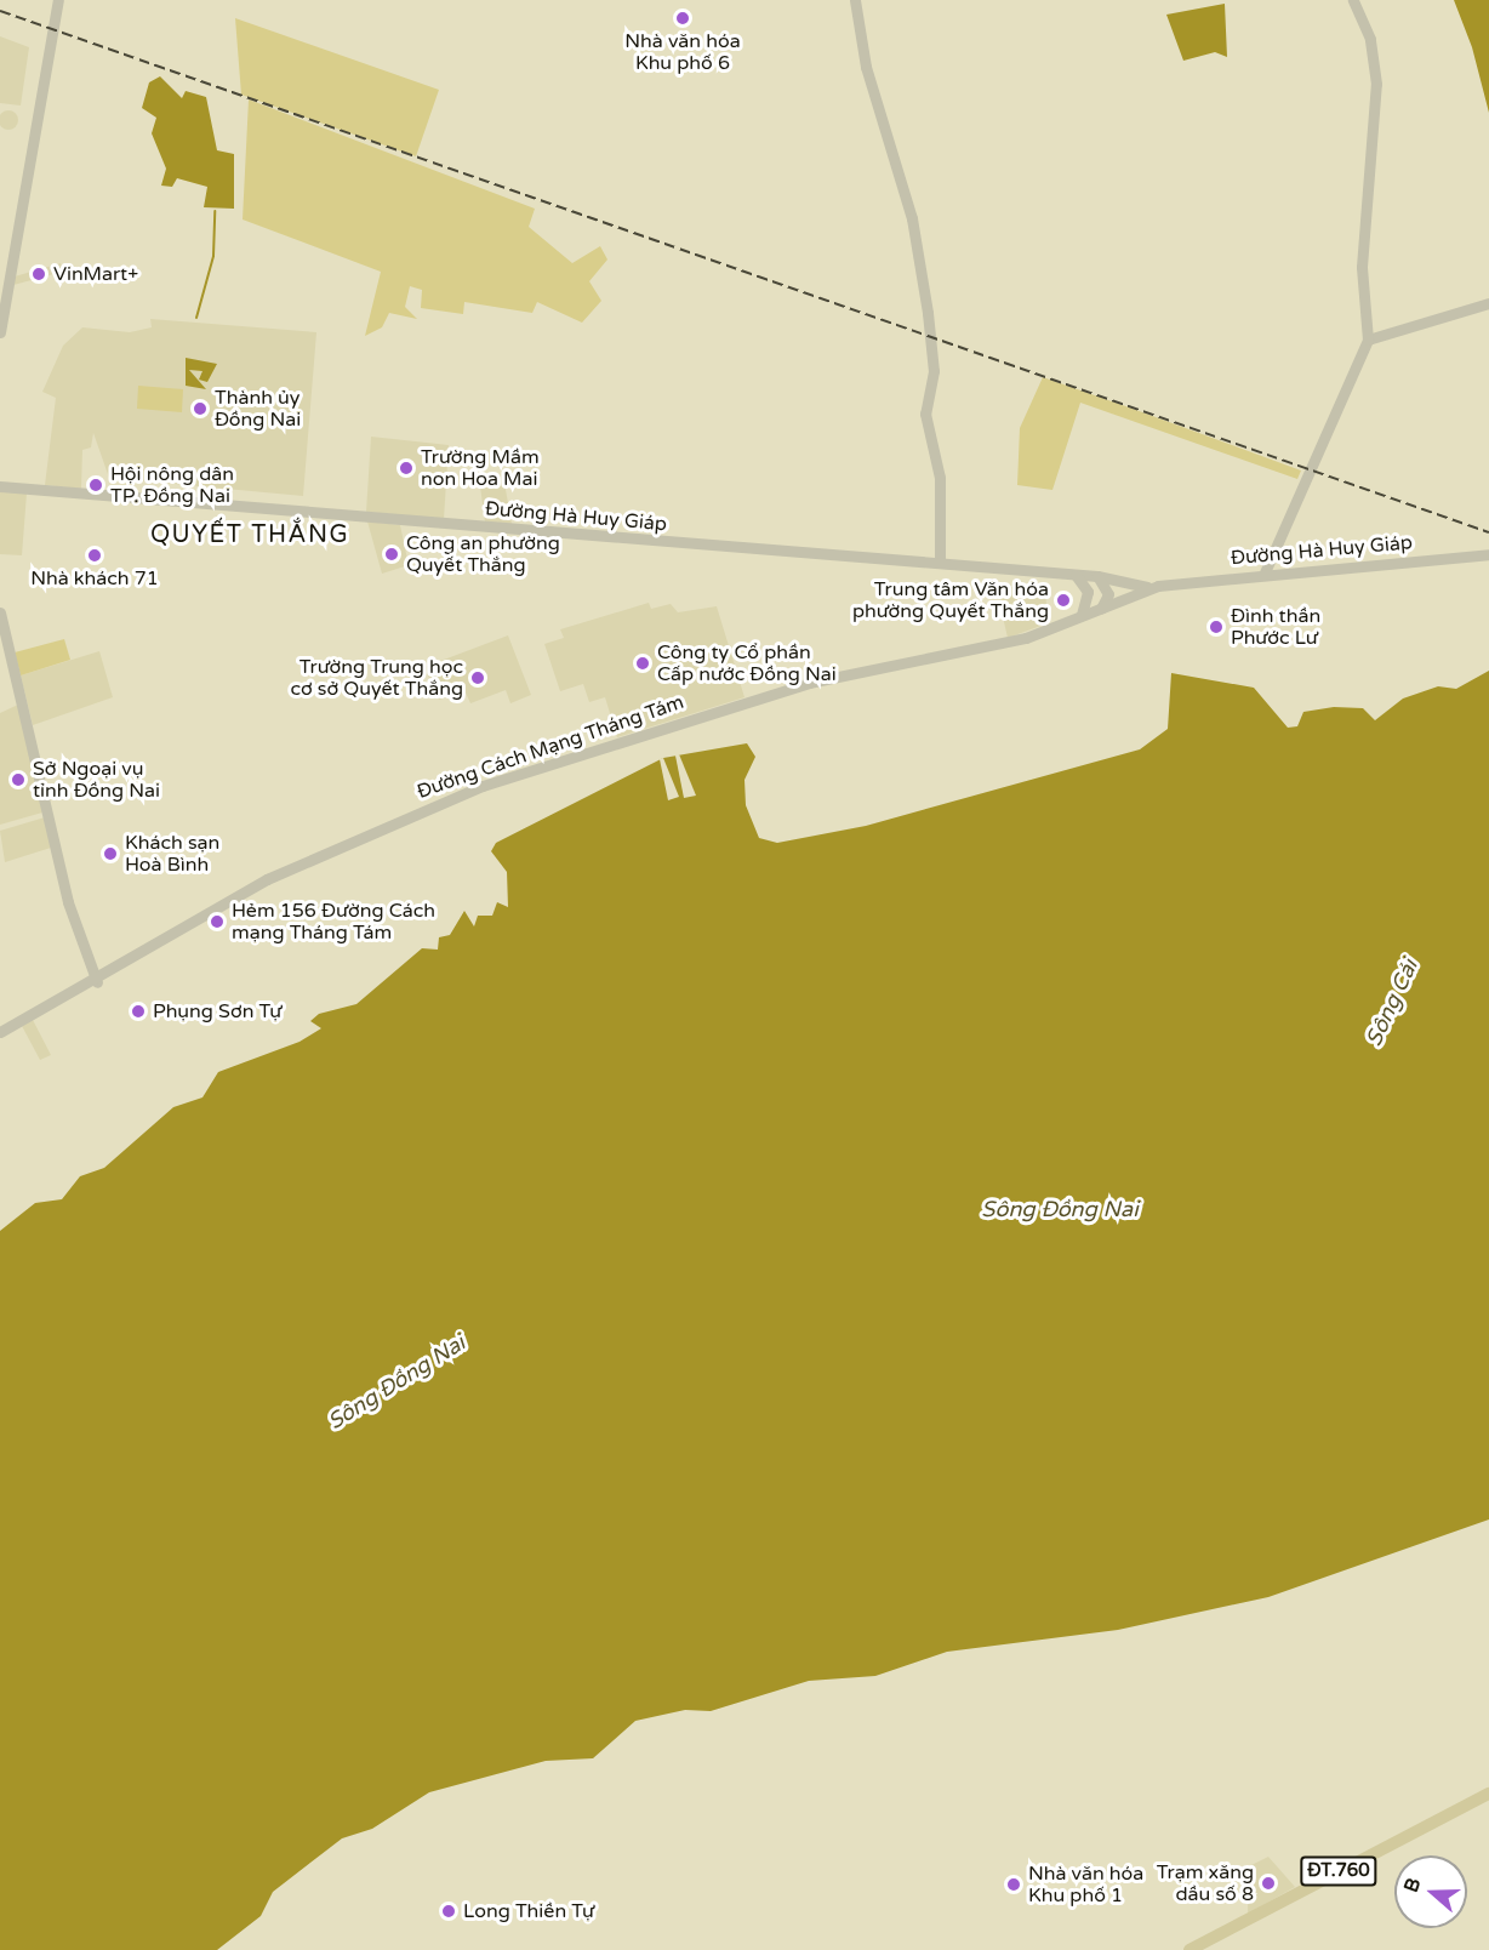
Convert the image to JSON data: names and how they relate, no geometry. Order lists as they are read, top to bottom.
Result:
{
  "streets": {
    "main road": ["Đường Hà Huy Giáp", "Đường Cách Mạng Tháng Tám", "ĐT.760"]
  },
  "crossings": [
    ["Đường Hà Huy Giáp", "Đường Cách Mạng Tháng Tám"]
  ],
  "districts": ["QUYẾT THẮNG"],
  "water": ["Sông Cái", "Sông Đồng Nai"],
  "places": [
    "Nhà văn hóa Khu phố 6",
    "VinMart+",
    "Thành ủy Đồng Nai",
    "Trường Mầm non Hoa Mai",
    "Hội nông dân TP. Đồng Nai",
    "Công an phường Quyết Thắng",
    "Nhà khách 71",
    "Trung tâm Văn hóa phường Quyết Thắng",
    "Đình thần Phước Lư",
    "Công ty Cổ phần Cấp nước Đồng Nai",
    "Trường Trung học cơ sở Quyết Thắng",
    "Sở Ngoại vụ tỉnh Đồng Nai",
    "Khách sạn Hoà Bình",
    "Hẻm 156 Đường Cách mạng Tháng Tám",
    "Phụng Sơn Tự",
    "Trạm xăng dầu số 8",
    "Nhà văn hóa Khu phố 1",
    "Long Thiền Tự"
  ],
  "north": "left"
}
